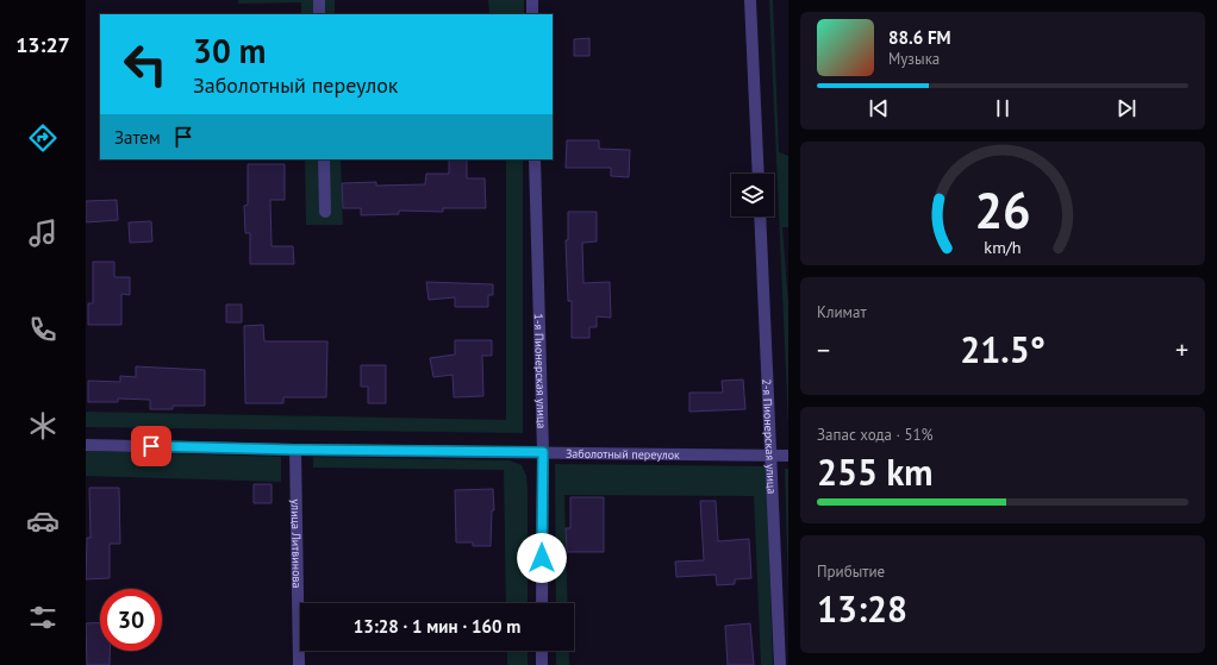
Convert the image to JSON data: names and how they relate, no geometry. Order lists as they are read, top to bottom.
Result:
{
  "streets": {
    "street": [
      "1-я Пионерская улица",
      "2-я Пионерская улица",
      "Заболотный переулок",
      "улица Литвинова"
    ]
  },
  "crossings": [
    ["1-я Пионерская улица", "Заболотный переулок"],
    ["2-я Пионерская улица", "Заболотный переулок"],
    ["Заболотный переулок", "улица Литвинова"]
  ],
  "page": {
    "tabs": "13:27",
    "turn": ["30 m", "Заболотный переулок"],
    "song": ["88.6 FM", "Музыка"],
    "then": "Затем",
    "tile": [
      "Климат",
      ["Запас хода · 51%", "255 km"],
      ["Прибытие", "13:28"]
    ],
    "heat": ["−", "21.5°", "+"],
    "limit": "30",
    "trip": "13:28 · 1 мин · 160 m",
    "gauge": ["26", "km/h"]
  }
}
